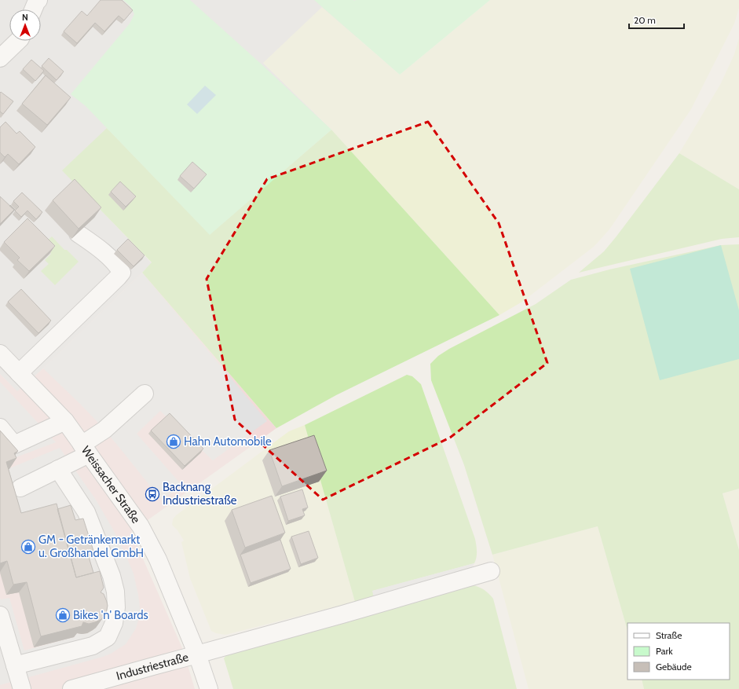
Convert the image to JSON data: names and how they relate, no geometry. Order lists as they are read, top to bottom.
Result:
{
  "streets": {
    "street": ["Weissacher Straße", "Industriestraße"]
  },
  "crossings": [
    ["Weissacher Straße", "Industriestraße"]
  ],
  "places": {
    "shop": ["Hahn Automobile", "GM - Getränkemarkt u. Großhandel GmbH", "Bikes 'n' Boards"],
    "bus stop": ["Backnang Industriestraße"]
  },
  "legend": ["Straße", "Park", "Gebäude"],
  "scale_bar": "20 m",
  "north": "top"
}
